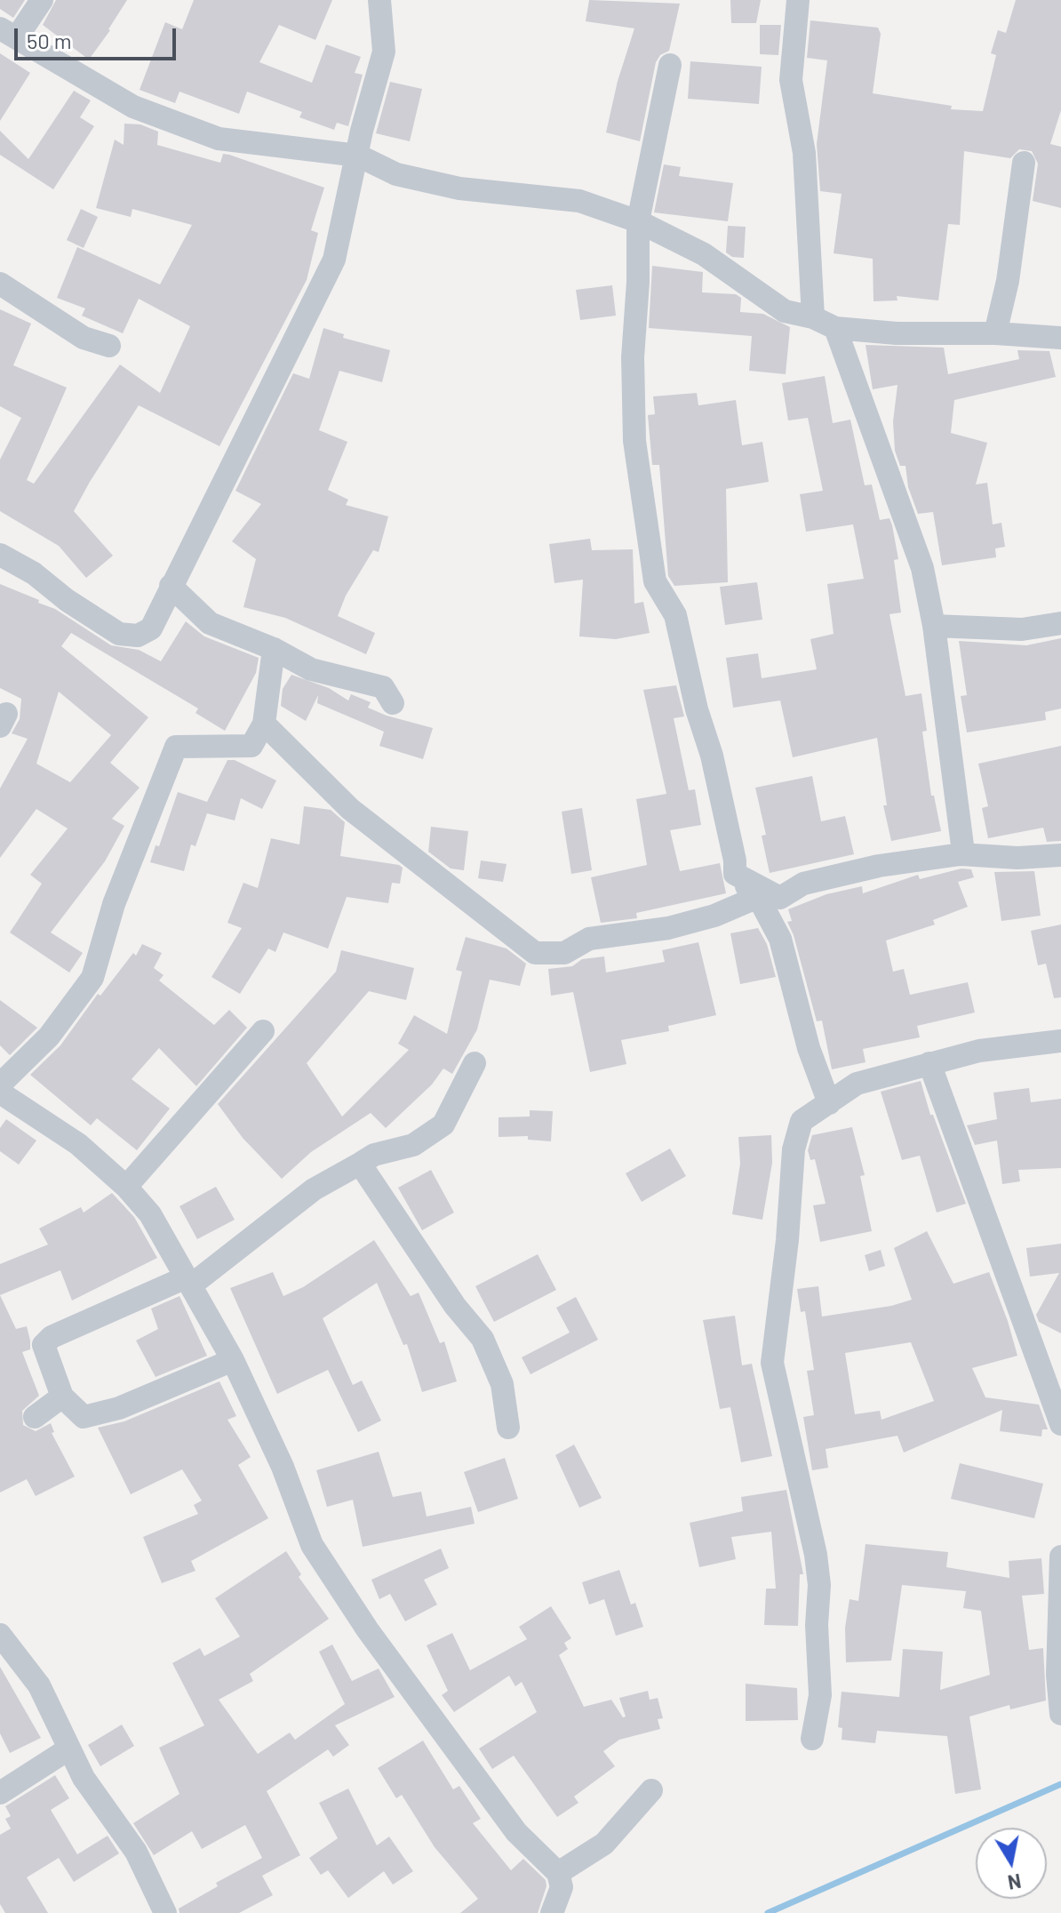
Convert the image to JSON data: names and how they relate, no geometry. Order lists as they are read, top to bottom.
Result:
{
  "scale_bar": "50 m",
  "north": "bottom"
}
